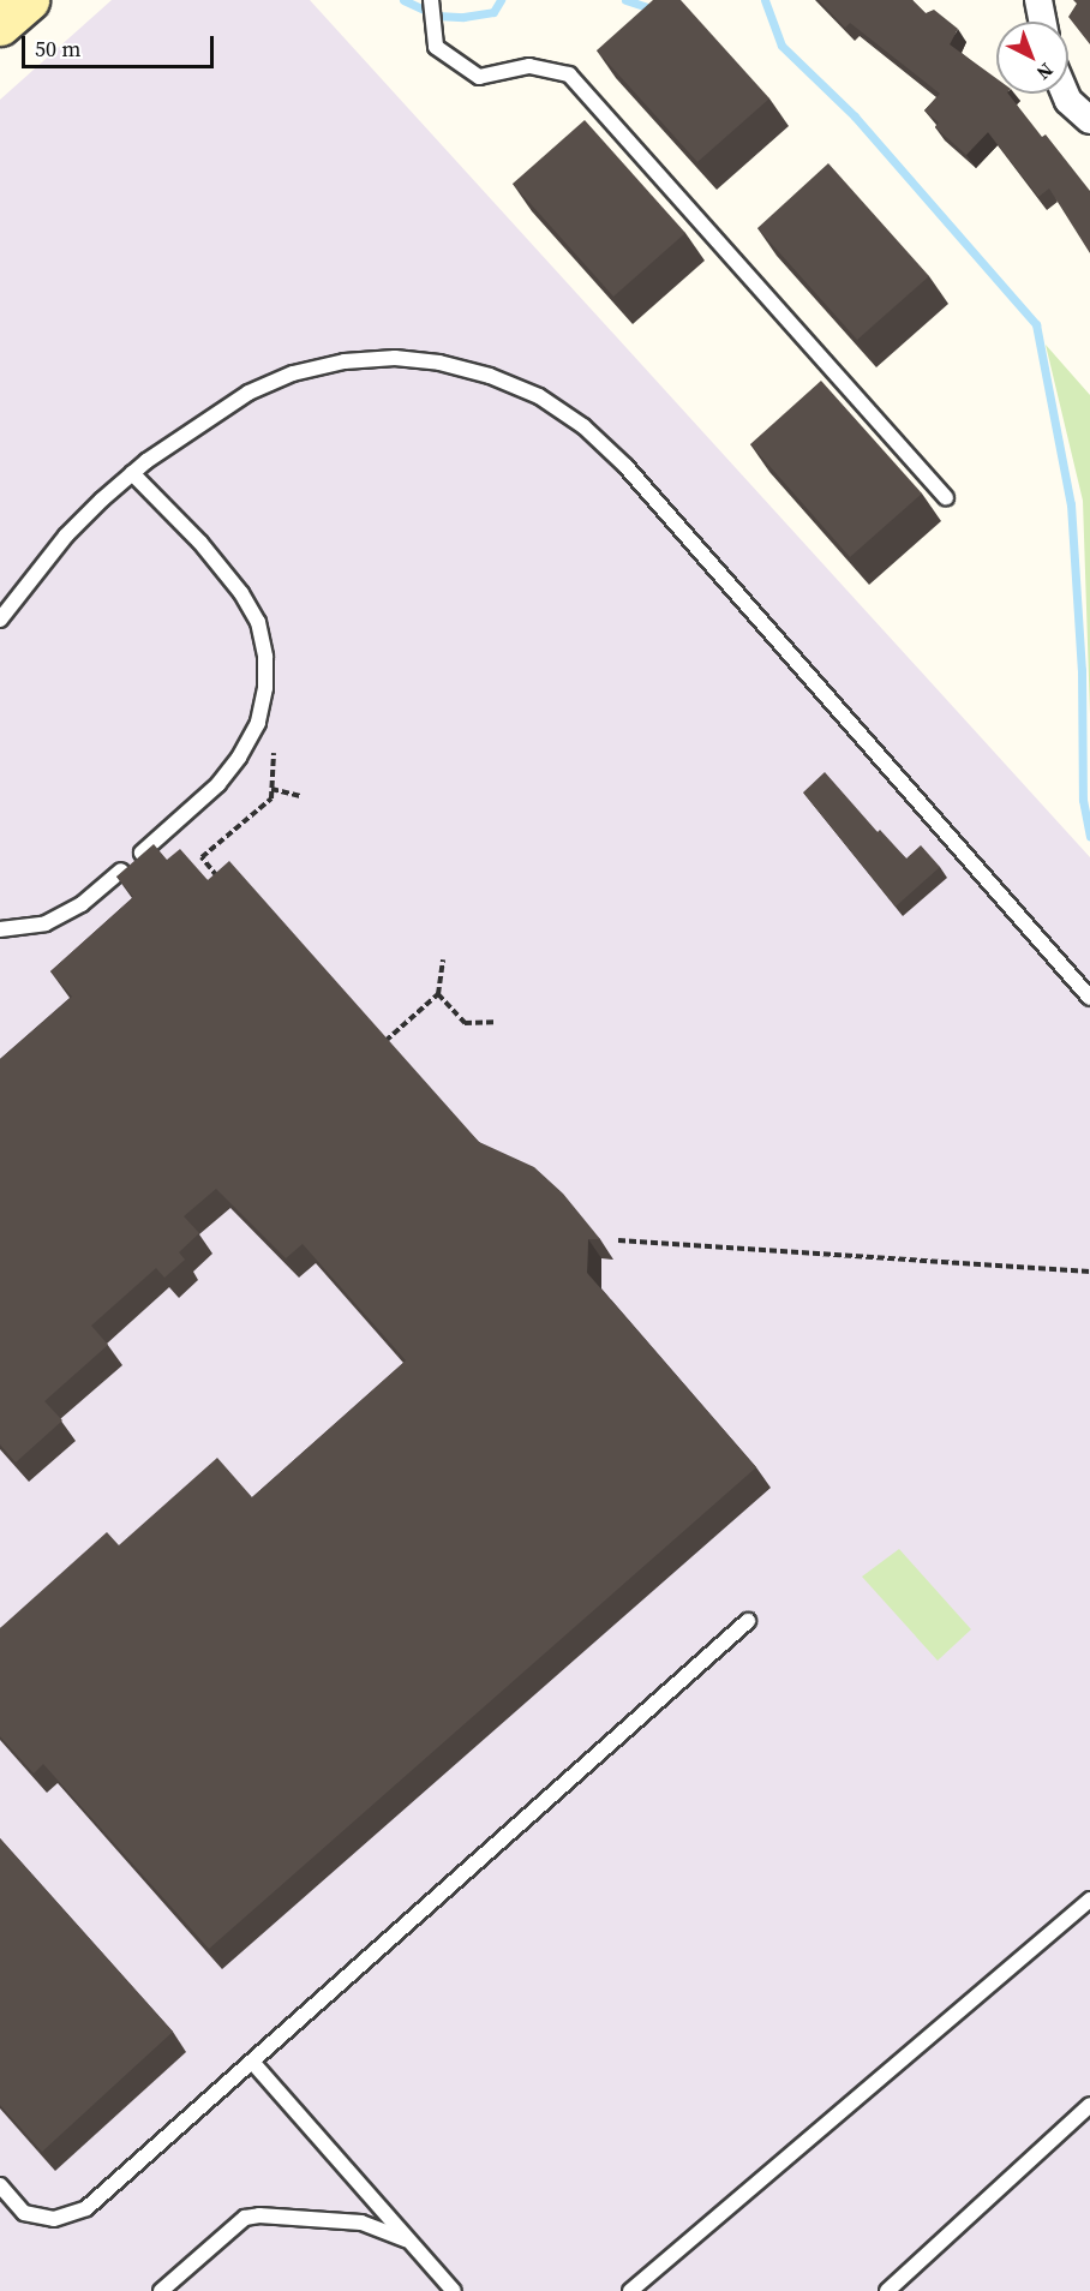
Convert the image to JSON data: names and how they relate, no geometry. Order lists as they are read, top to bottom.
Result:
{
  "scale_bar": "50 m",
  "north": "bottom right"
}
